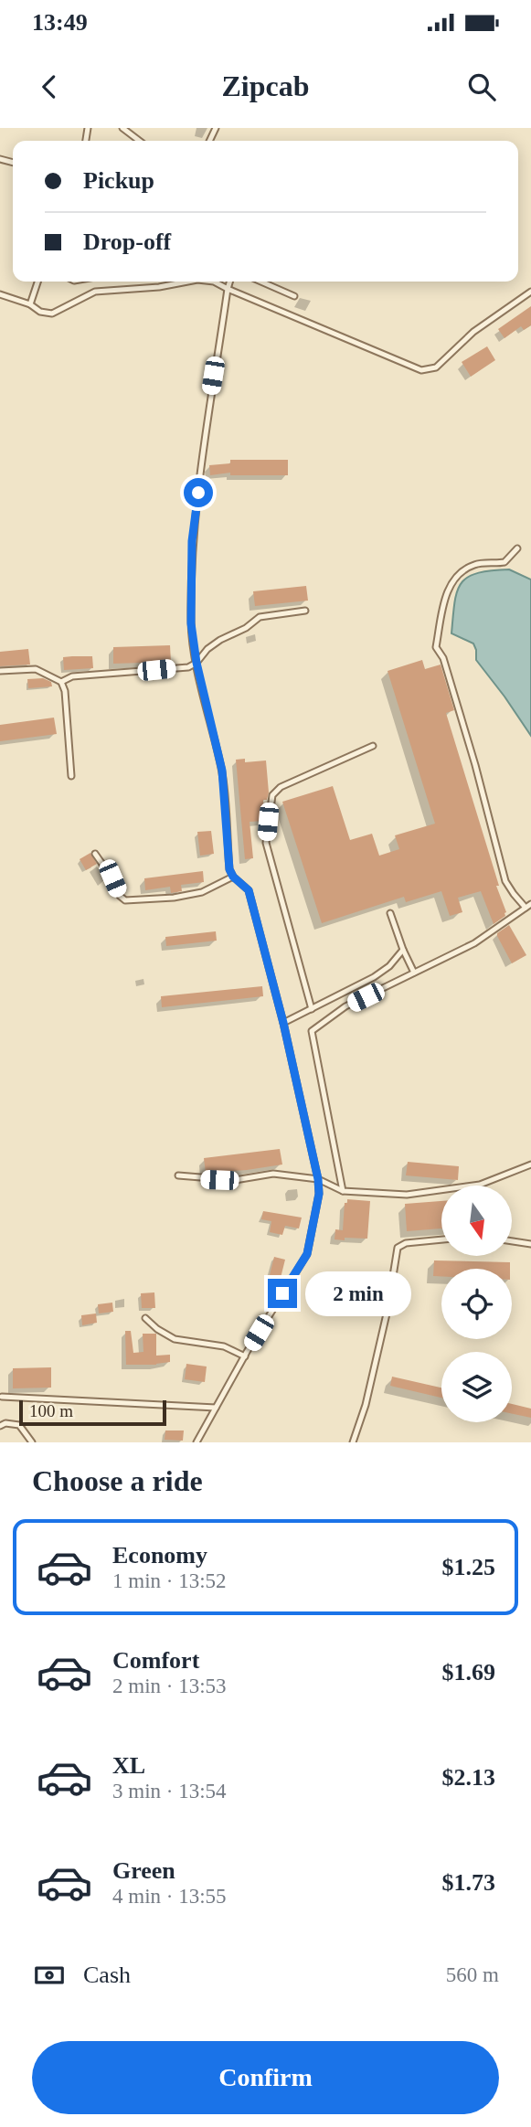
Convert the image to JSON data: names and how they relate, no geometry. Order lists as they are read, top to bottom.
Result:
{
  "scale_bar": "100 m",
  "north": "bottom",
  "page": {
    "status": "13:49",
    "header": "Zipcab",
    "banner": ["Pickup", "Drop-off"],
    "bubble": "2 min",
    "scale": "100 m",
    "heading": "Choose a ride",
    "list": [
      {
        "name": "Economy",
        "note": "1 min · 13:52",
        "value": "$1.25"
      },
      {
        "name": "Comfort",
        "note": "2 min · 13:53",
        "value": "$1.69"
      },
      {
        "name": "XL",
        "note": "3 min · 13:54",
        "value": "$2.13"
      },
      {
        "name": "Green",
        "note": "4 min · 13:55",
        "value": "$1.73"
      }
    ],
    "pay": ["Cash", "560 m"],
    "buttons": "Confirm"
  }
}
